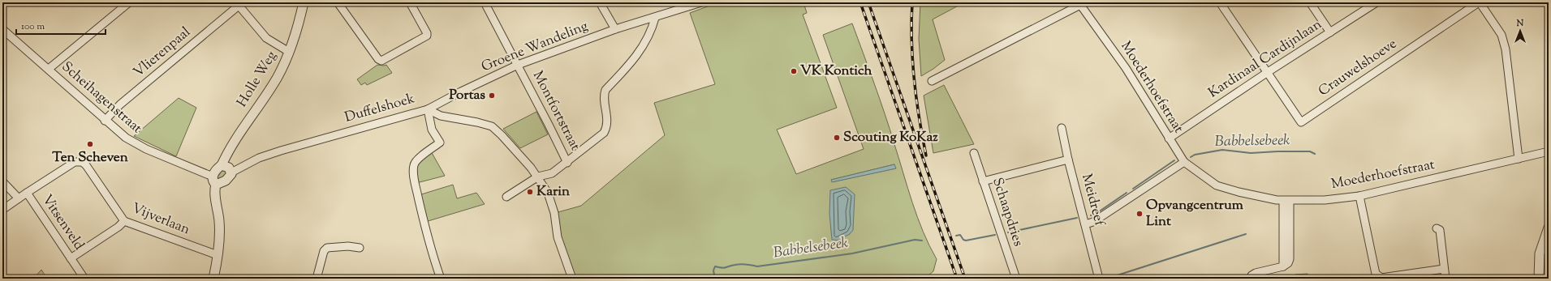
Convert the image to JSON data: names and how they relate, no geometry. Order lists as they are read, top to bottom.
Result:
{
  "streets": {
    "street": [
      "Groene Wandeling",
      "Vlierenpaal",
      "Kardinaal Cardijnlaan",
      "Crauwelshoeve",
      "Holle Weg",
      "Moederhoefstraat",
      "Scheihagenstraat",
      "Duffelshoek",
      "Montfortstraat",
      "Meidreef",
      "Schaapdries",
      "Vijverlaan",
      "Vitsenveld"
    ]
  },
  "crossings": [
    ["Groene Wandeling", "Duffelshoek"],
    ["Groene Wandeling", "Montfortstraat"],
    ["Vlierenpaal", "Scheihagenstraat"],
    ["Kardinaal Cardijnlaan", "Crauwelshoeve"],
    ["Kardinaal Cardijnlaan", "Moederhoefstraat"],
    ["Scheihagenstraat", "Duffelshoek"],
    ["Vijverlaan", "Vitsenveld"]
  ],
  "water": ["Babbelsebeek"],
  "places": [
    "VK Kontich",
    "Portas",
    "Scouting KoKaz",
    "Ten Scheven",
    "Karin",
    "Opvangcentrum Lint"
  ],
  "scale_bar": "100 m",
  "north": "top"
}
